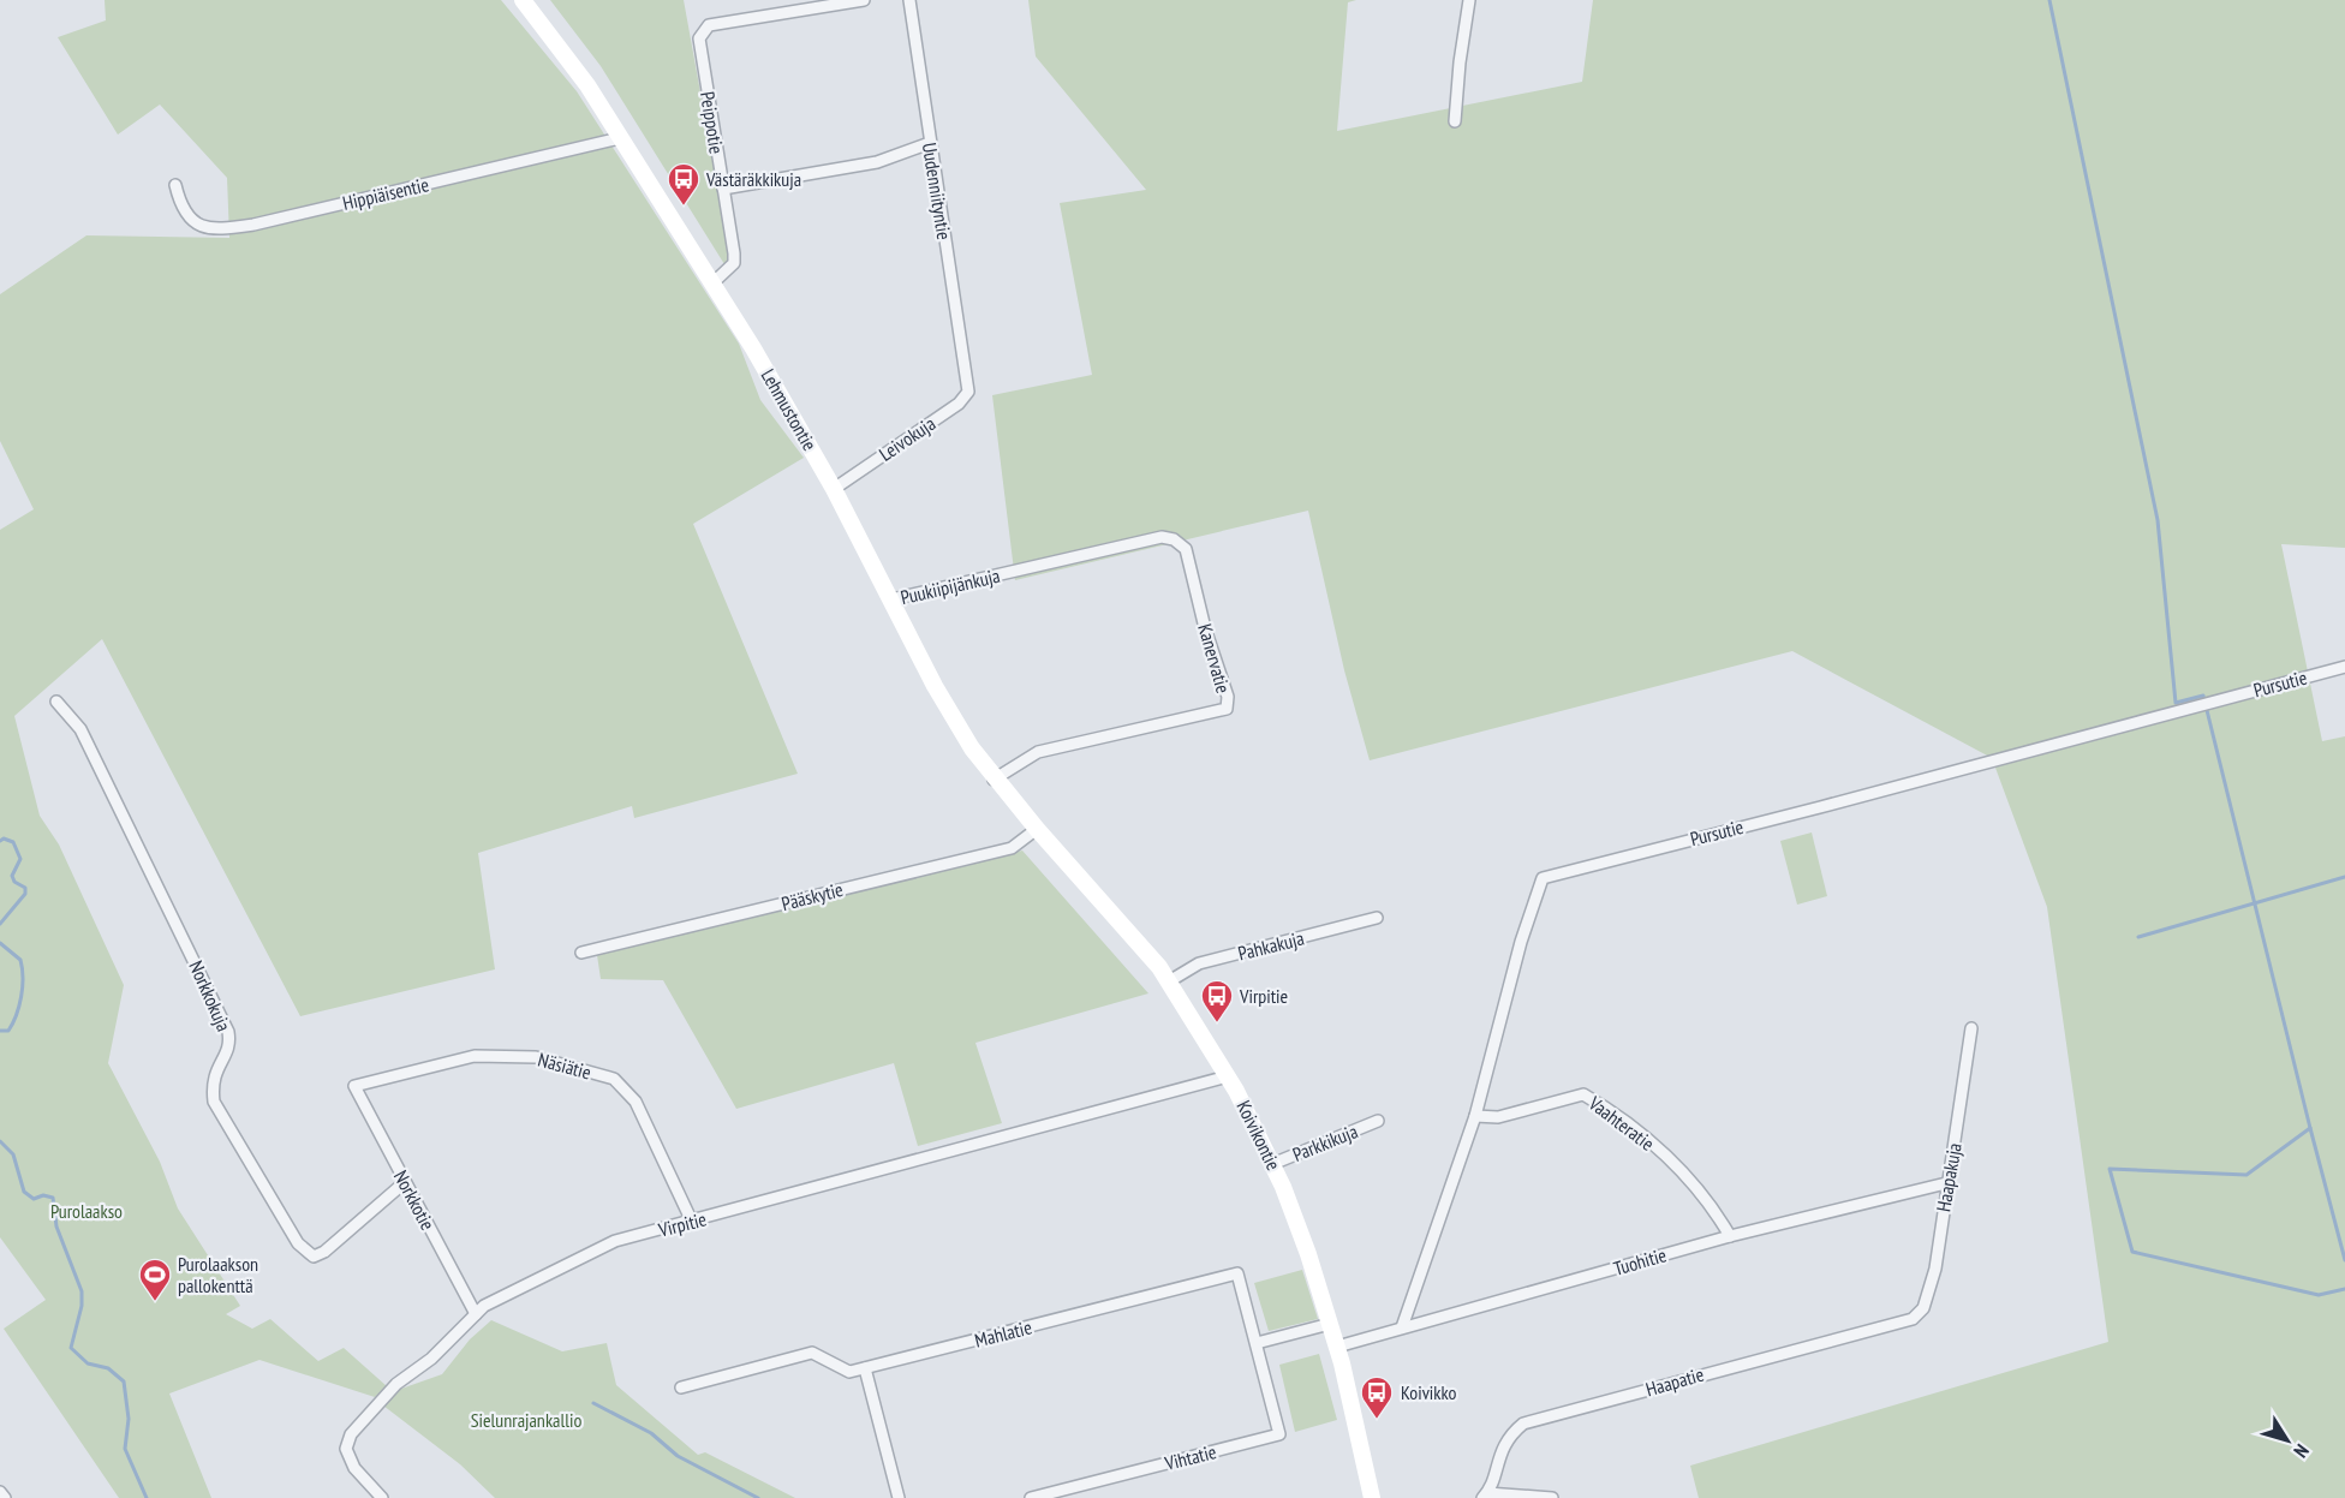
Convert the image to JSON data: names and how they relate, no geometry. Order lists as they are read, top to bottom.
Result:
{
  "streets": {
    "main road": ["Lehmustontie", "Koivikontie"],
    "street": [
      "Peippotie",
      "Uudenniityntie",
      "Hippiäisentie",
      "Leivokuja",
      "Puukiipijänkuja",
      "Kanervatie",
      "Pursutie",
      "Pääskytie",
      "Pahkakuja",
      "Norkkokuja",
      "Näsiätie",
      "Vaahteratie",
      "Parkkikuja",
      "Haapakuja",
      "Norkkotie",
      "Virpitie",
      "Tuohitie",
      "Mahlatie",
      "Haapatie",
      "Vihtatie"
    ]
  },
  "crossings": [
    ["Peippotie", "Lehmustontie"],
    ["Uudenniityntie", "Leivokuja"],
    ["Hippiäisentie", "Lehmustontie"],
    ["Lehmustontie", "Leivokuja"],
    ["Lehmustontie", "Puukiipijänkuja"],
    ["Lehmustontie", "Kanervatie"],
    ["Lehmustontie", "Pääskytie"],
    ["Lehmustontie", "Koivikontie"],
    ["Puukiipijänkuja", "Kanervatie"],
    ["Pursutie", "Vaahteratie"],
    ["Pursutie", "Tuohitie"],
    ["Pääskytie", "Koivikontie"],
    ["Pahkakuja", "Koivikontie"],
    ["Norkkokuja", "Norkkotie"],
    ["Näsiätie", "Norkkotie"],
    ["Näsiätie", "Virpitie"],
    ["Vaahteratie", "Tuohitie"],
    ["Koivikontie", "Parkkikuja"],
    ["Koivikontie", "Virpitie"],
    ["Koivikontie", "Tuohitie"],
    ["Haapakuja", "Tuohitie"],
    ["Haapakuja", "Haapatie"],
    ["Norkkotie", "Virpitie"],
    ["Mahlatie", "Vihtatie"]
  ],
  "parks": ["Purolaakso", "Sielunrajankallio"],
  "places": {
    "bus stop": ["Västäräkkikuja", "Virpitie", "Koivikko"],
    "sports": ["Purolaakson pallokenttä"]
  },
  "north": "bottom right"
}
